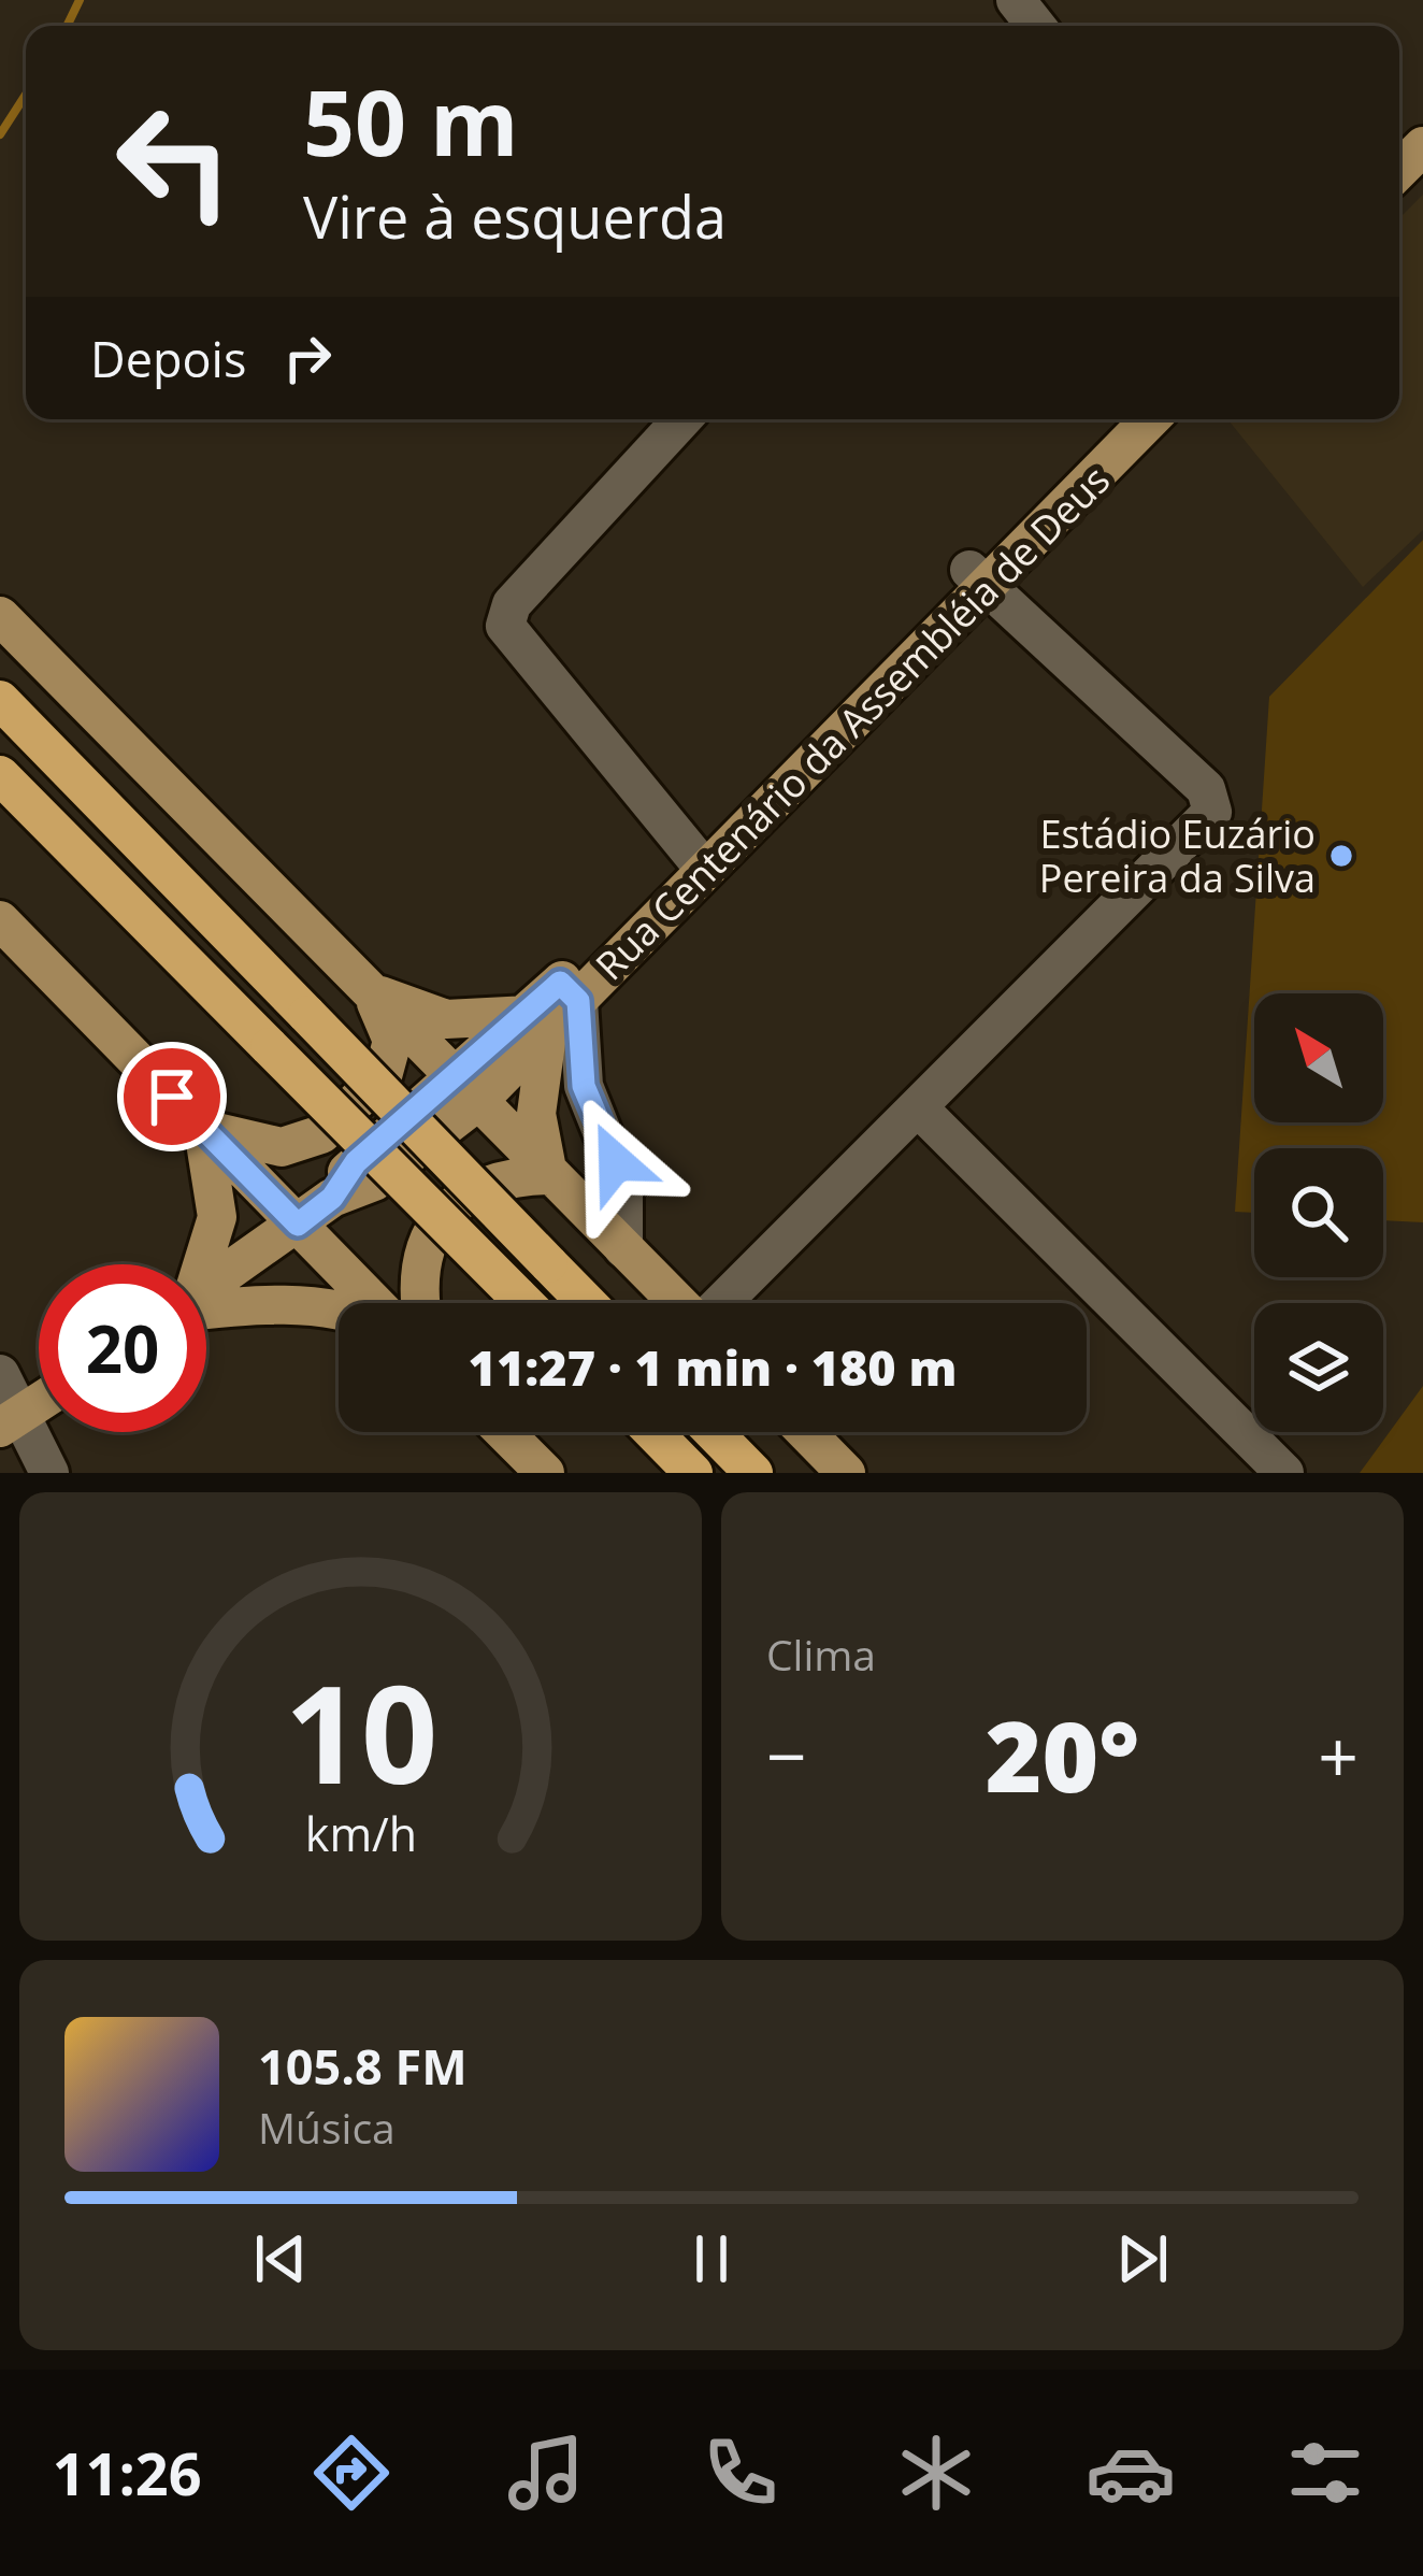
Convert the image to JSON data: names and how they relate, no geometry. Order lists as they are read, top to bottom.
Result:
{
  "streets": {
    "main road": ["Rua Centenário da Assembléia de Deus"]
  },
  "places": ["Estádio Euzário Pereira da Silva"],
  "north": "top left",
  "page": {
    "turn": ["50 m", "Vire à esquerda"],
    "then": "Depois",
    "limit": "20",
    "trip": "11:27 · 1 min · 180 m",
    "tile": "Clima",
    "heat": ["−", "20°", "+"],
    "song": ["105.8 FM", "Música"],
    "tabs": "11:26",
    "gauge": ["10", "km/h"]
  }
}
